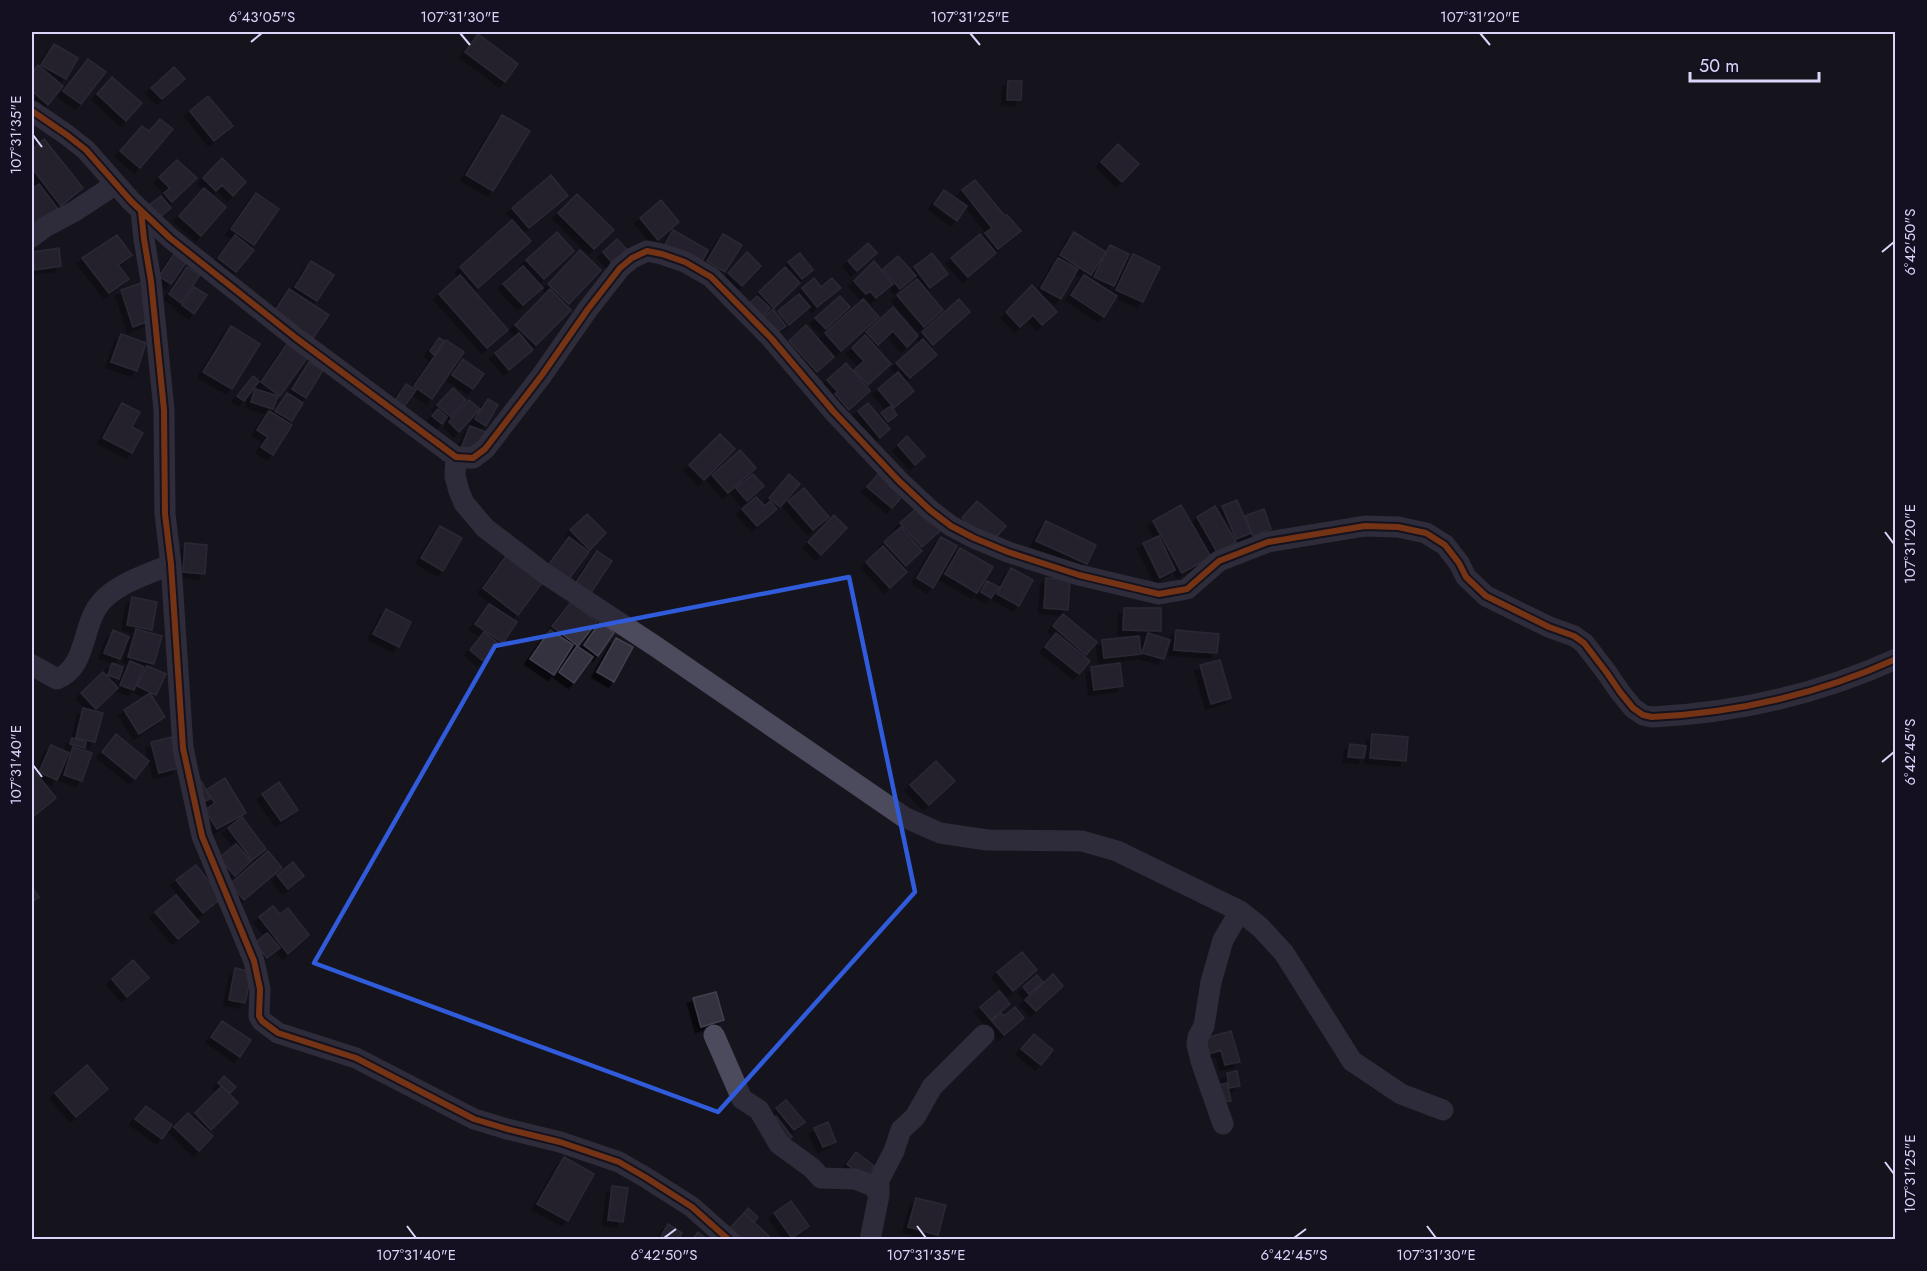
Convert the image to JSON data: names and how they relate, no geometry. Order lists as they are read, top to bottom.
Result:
{
  "scale_bar": "50 m",
  "coordinates": [
    "6°43'05\"S",
    "107°31'30\"E",
    "107°31'25\"E",
    "107°31'20\"E",
    "107°31'35\"E",
    "6°42'50\"S",
    "6°42'45\"S",
    "107°31'40\"E"
  ]
}
